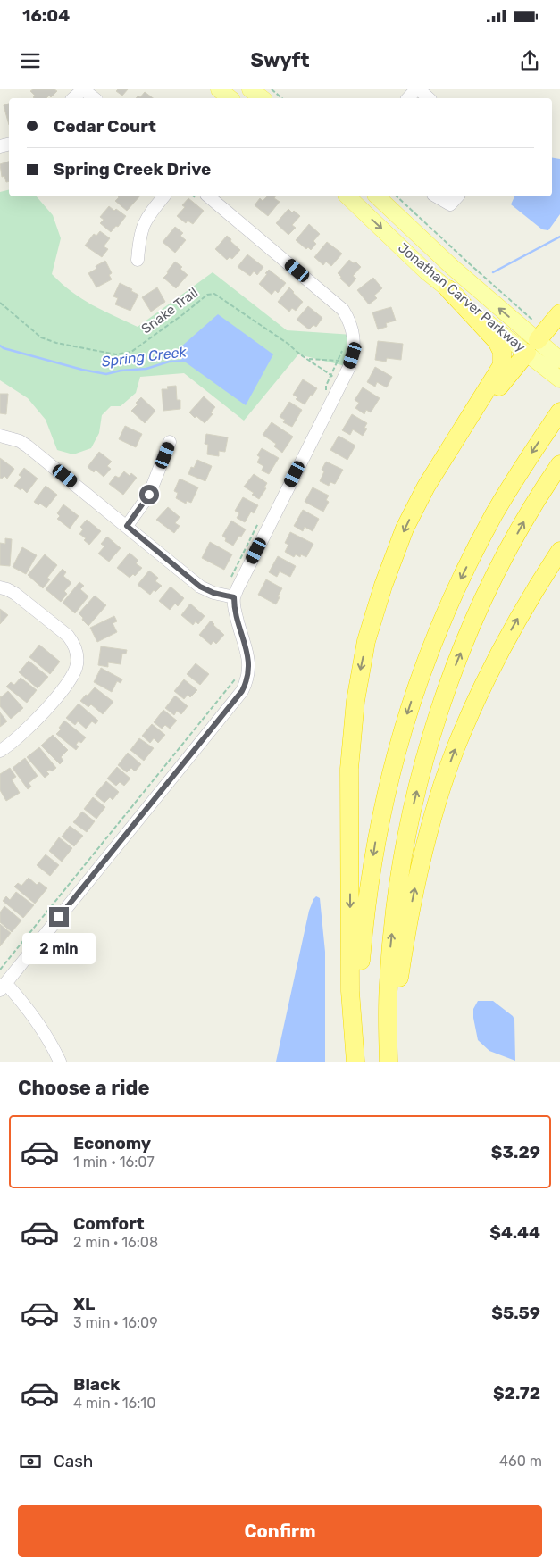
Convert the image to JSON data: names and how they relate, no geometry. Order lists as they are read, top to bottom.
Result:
{
  "streets": {
    "main road": ["Jonathan Carver Parkway"],
    "path": ["Snake Trail"]
  },
  "water": ["Spring Creek"],
  "page": {
    "status": "16:04",
    "header": "Swyft",
    "banner": ["Cedar Court", "Spring Creek Drive"],
    "bubble": "2 min",
    "heading": "Choose a ride",
    "list": [
      {
        "name": "Economy",
        "note": "1 min · 16:07",
        "value": "$3.29"
      },
      {
        "name": "Comfort",
        "note": "2 min · 16:08",
        "value": "$4.44"
      },
      {
        "name": "XL",
        "note": "3 min · 16:09",
        "value": "$5.59"
      },
      {
        "name": "Black",
        "note": "4 min · 16:10",
        "value": "$2.72"
      }
    ],
    "pay": ["Cash", "460 m"],
    "buttons": "Confirm"
  }
}
